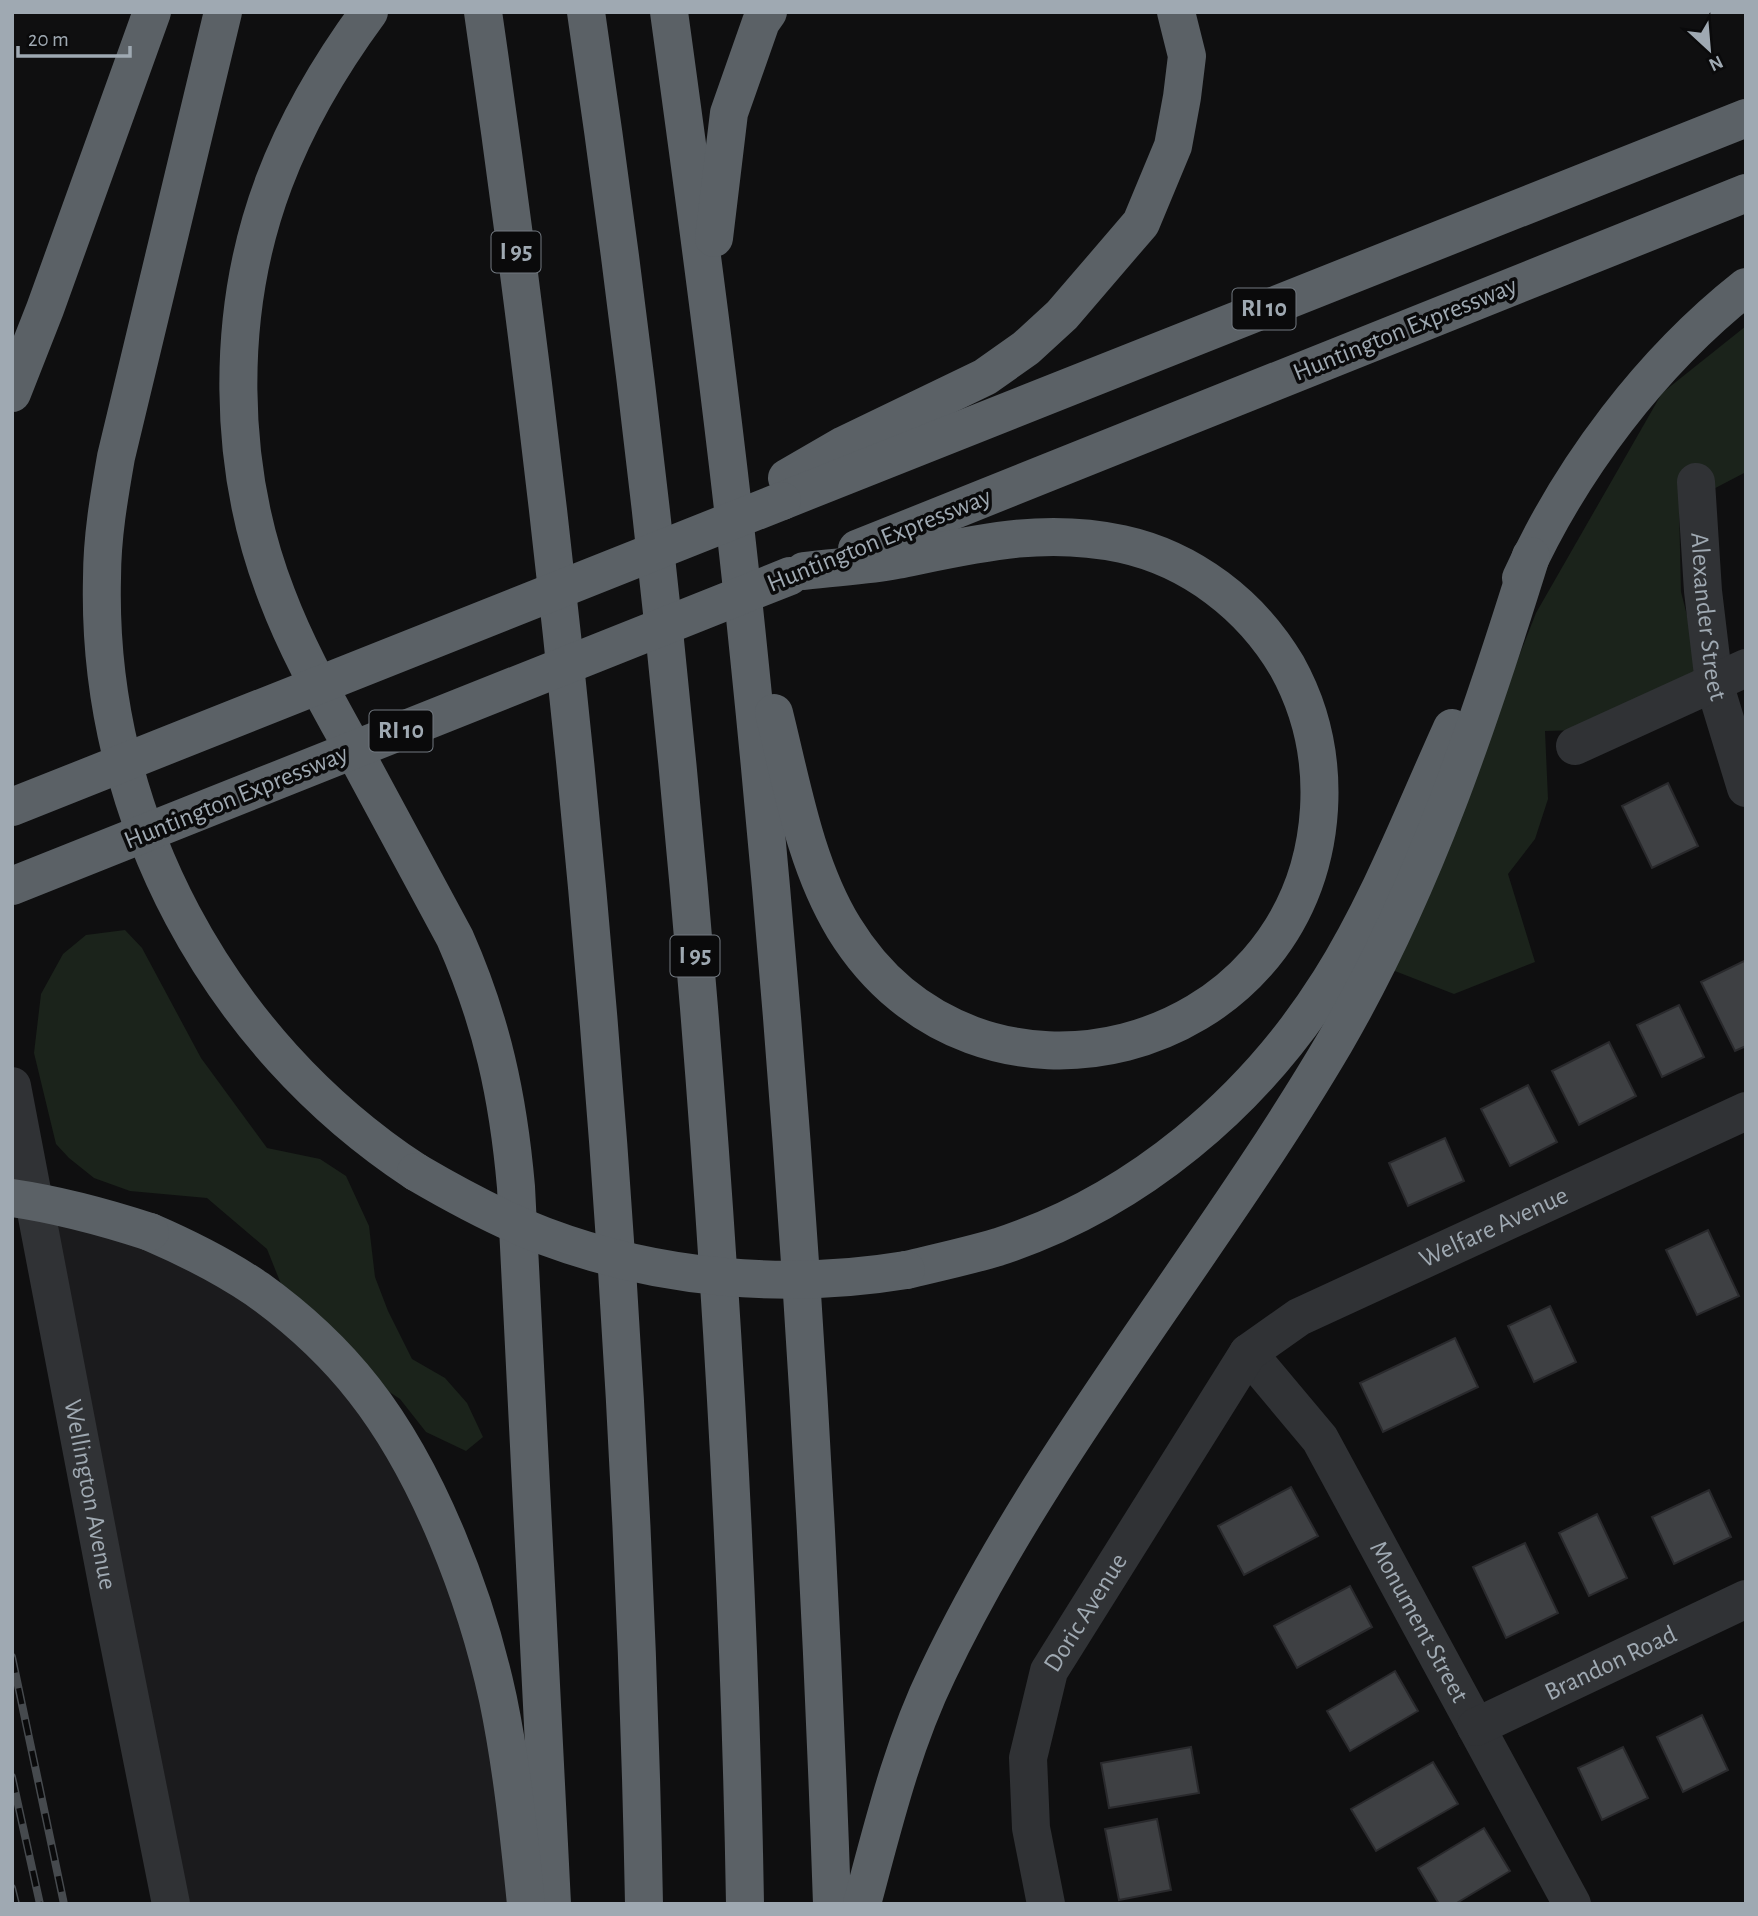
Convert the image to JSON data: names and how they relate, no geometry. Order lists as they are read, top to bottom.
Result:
{
  "streets": {
    "highway": ["I 95", "RI 10", "Huntington Expressway"],
    "street": [
      "Alexander Street",
      "Welfare Avenue",
      "Wellington Avenue",
      "Doric Avenue",
      "Monument Street",
      "Brandon Road"
    ]
  },
  "crossings": [
    ["Welfare Avenue", "Doric Avenue"],
    ["Welfare Avenue", "Monument Street"],
    ["Doric Avenue", "Monument Street"],
    ["Monument Street", "Brandon Road"]
  ],
  "scale_bar": "20 m",
  "north": "bottom right"
}
